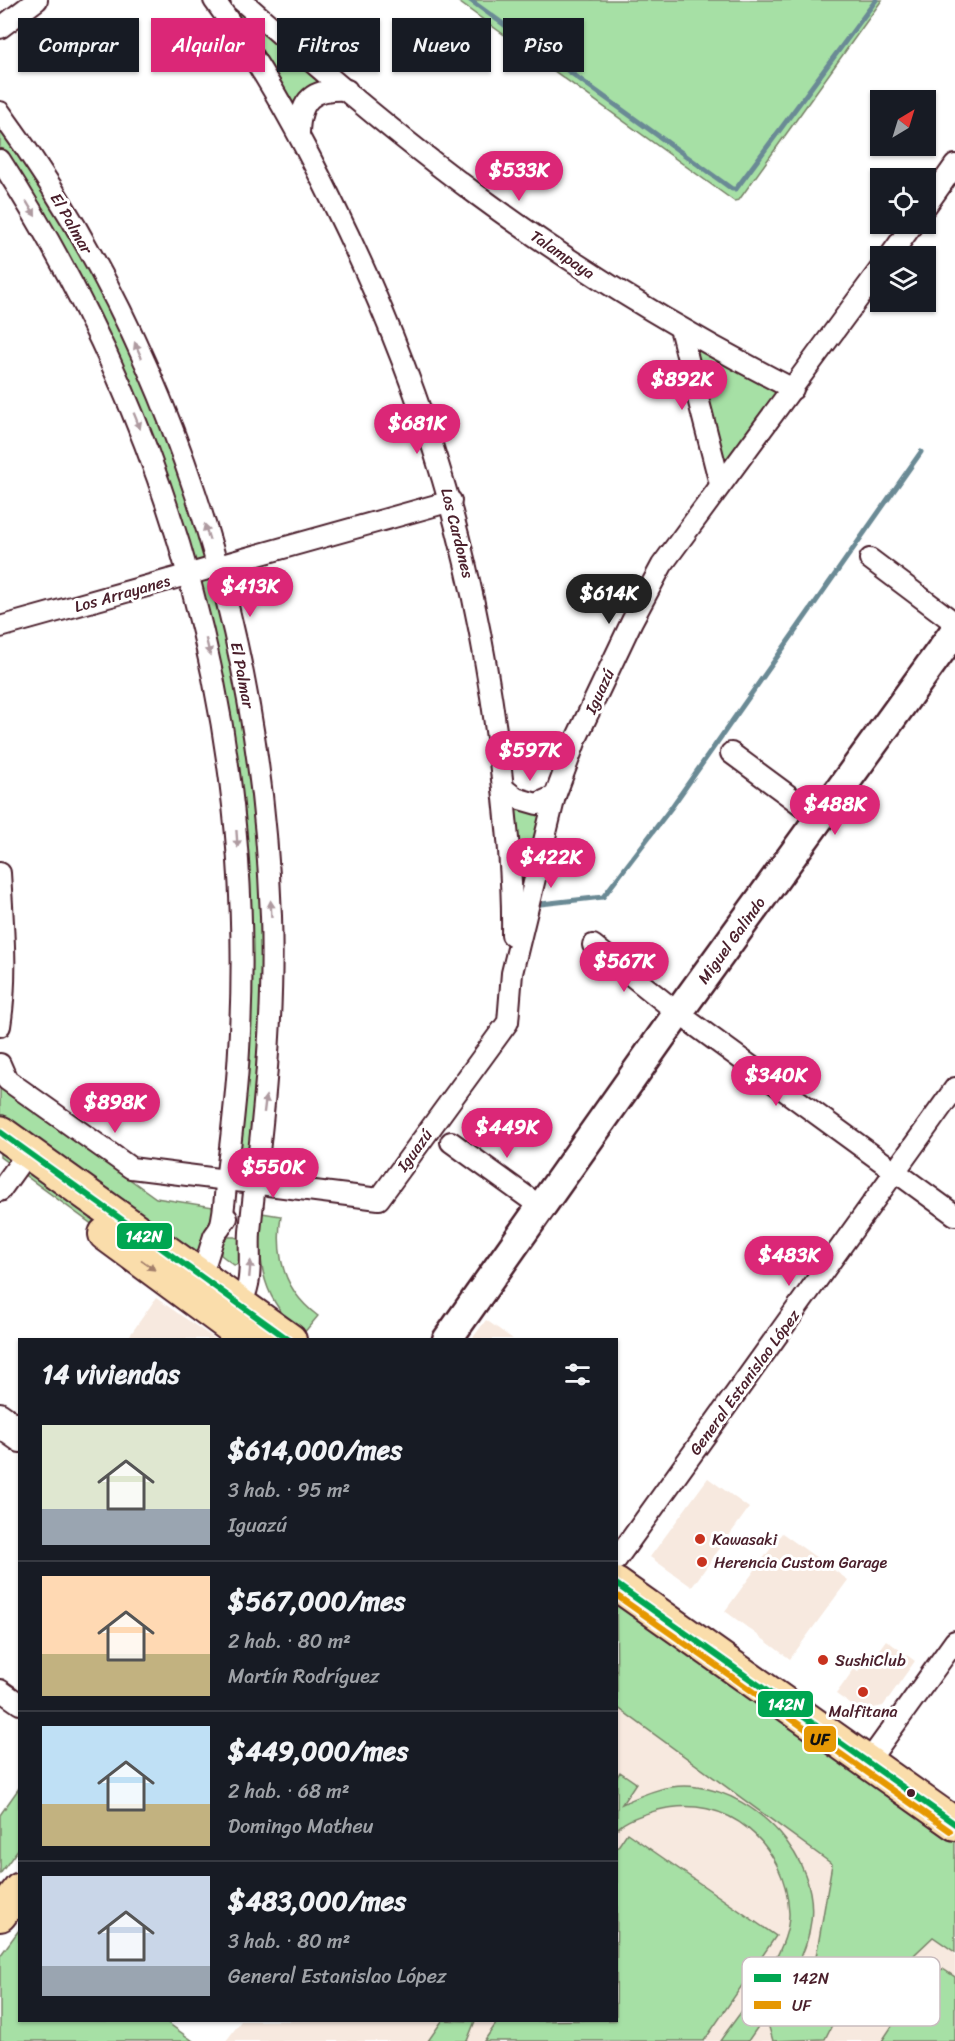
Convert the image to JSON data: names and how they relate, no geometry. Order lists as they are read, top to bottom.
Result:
{
  "streets": {
    "main road": ["Miguel Galindo"],
    "street": [
      "El Palmar",
      "Talampaya",
      "Los Cardones",
      "Los Arrayanes",
      "Iguazú",
      "General Estanislao López"
    ]
  },
  "crossings": [
    ["El Palmar", "Los Arrayanes"],
    ["El Palmar", "Iguazú"],
    ["Talampaya", "Iguazú"],
    ["Los Cardones", "Los Arrayanes"],
    ["Los Cardones", "Iguazú"]
  ],
  "places": [
    "Kawasaki",
    "Herencia Custom Garage",
    "SushiClub",
    "Malfitana"
  ],
  "lines": ["transit line 142N", "transit line UF"],
  "legend": ["142N", "UF"],
  "north": "top right",
  "page": {
    "chip": [
      "Comprar",
      "Alquilar",
      "Filtros",
      "Nuevo",
      "Piso"
    ],
    "price": [
      "$533K",
      "$892K",
      "$681K",
      "$413K",
      "$614K",
      "$597K",
      "$488K",
      "$422K",
      "$567K",
      "$340K",
      "$898K",
      "$449K",
      "$550K",
      "$483K"
    ],
    "heading": "14 viviendas",
    "list": [
      {
        "name": "$614,000/mes",
        "note": "3 hab. · 95 m² · Iguazú"
      },
      {
        "name": "$567,000/mes",
        "note": "2 hab. · 80 m² · Martín Rodríguez"
      },
      {
        "name": "$449,000/mes",
        "note": "2 hab. · 68 m² · Domingo Matheu"
      },
      {
        "name": "$483,000/mes",
        "note": "3 hab. · 80 m² · General Estanislao López"
      }
    ]
  }
}
